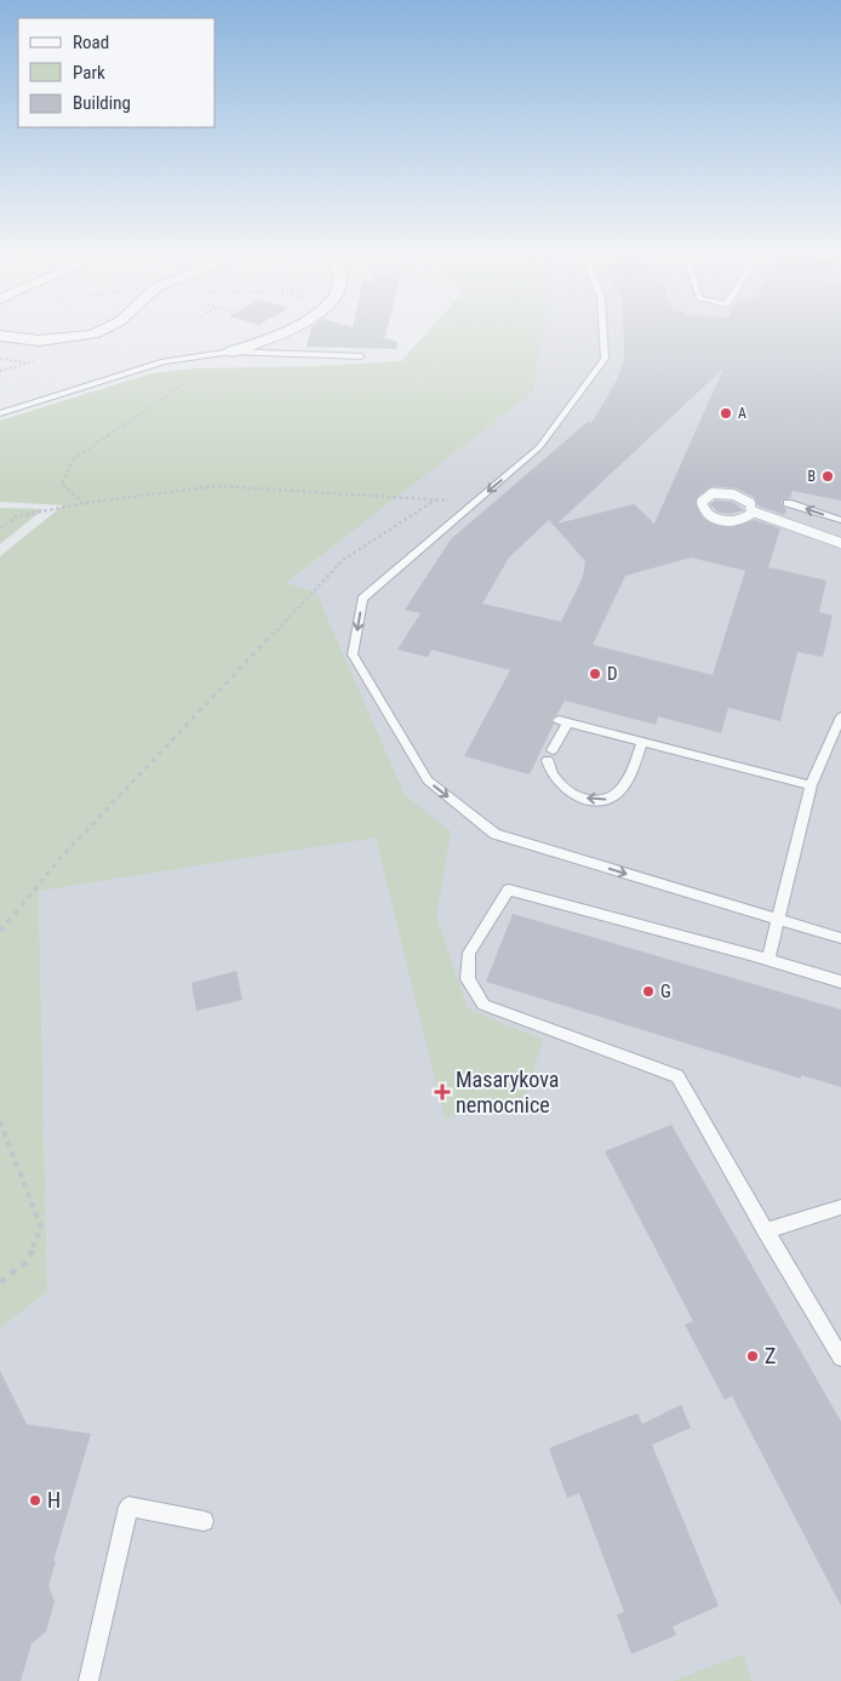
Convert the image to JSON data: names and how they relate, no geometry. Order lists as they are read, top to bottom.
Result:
{
  "places": {
    "other": [
      "A",
      "B",
      "D",
      "G",
      "Z",
      "H"
    ],
    "health": ["Masarykova nemocnice"]
  },
  "legend": ["Road", "Park", "Building"]
}
